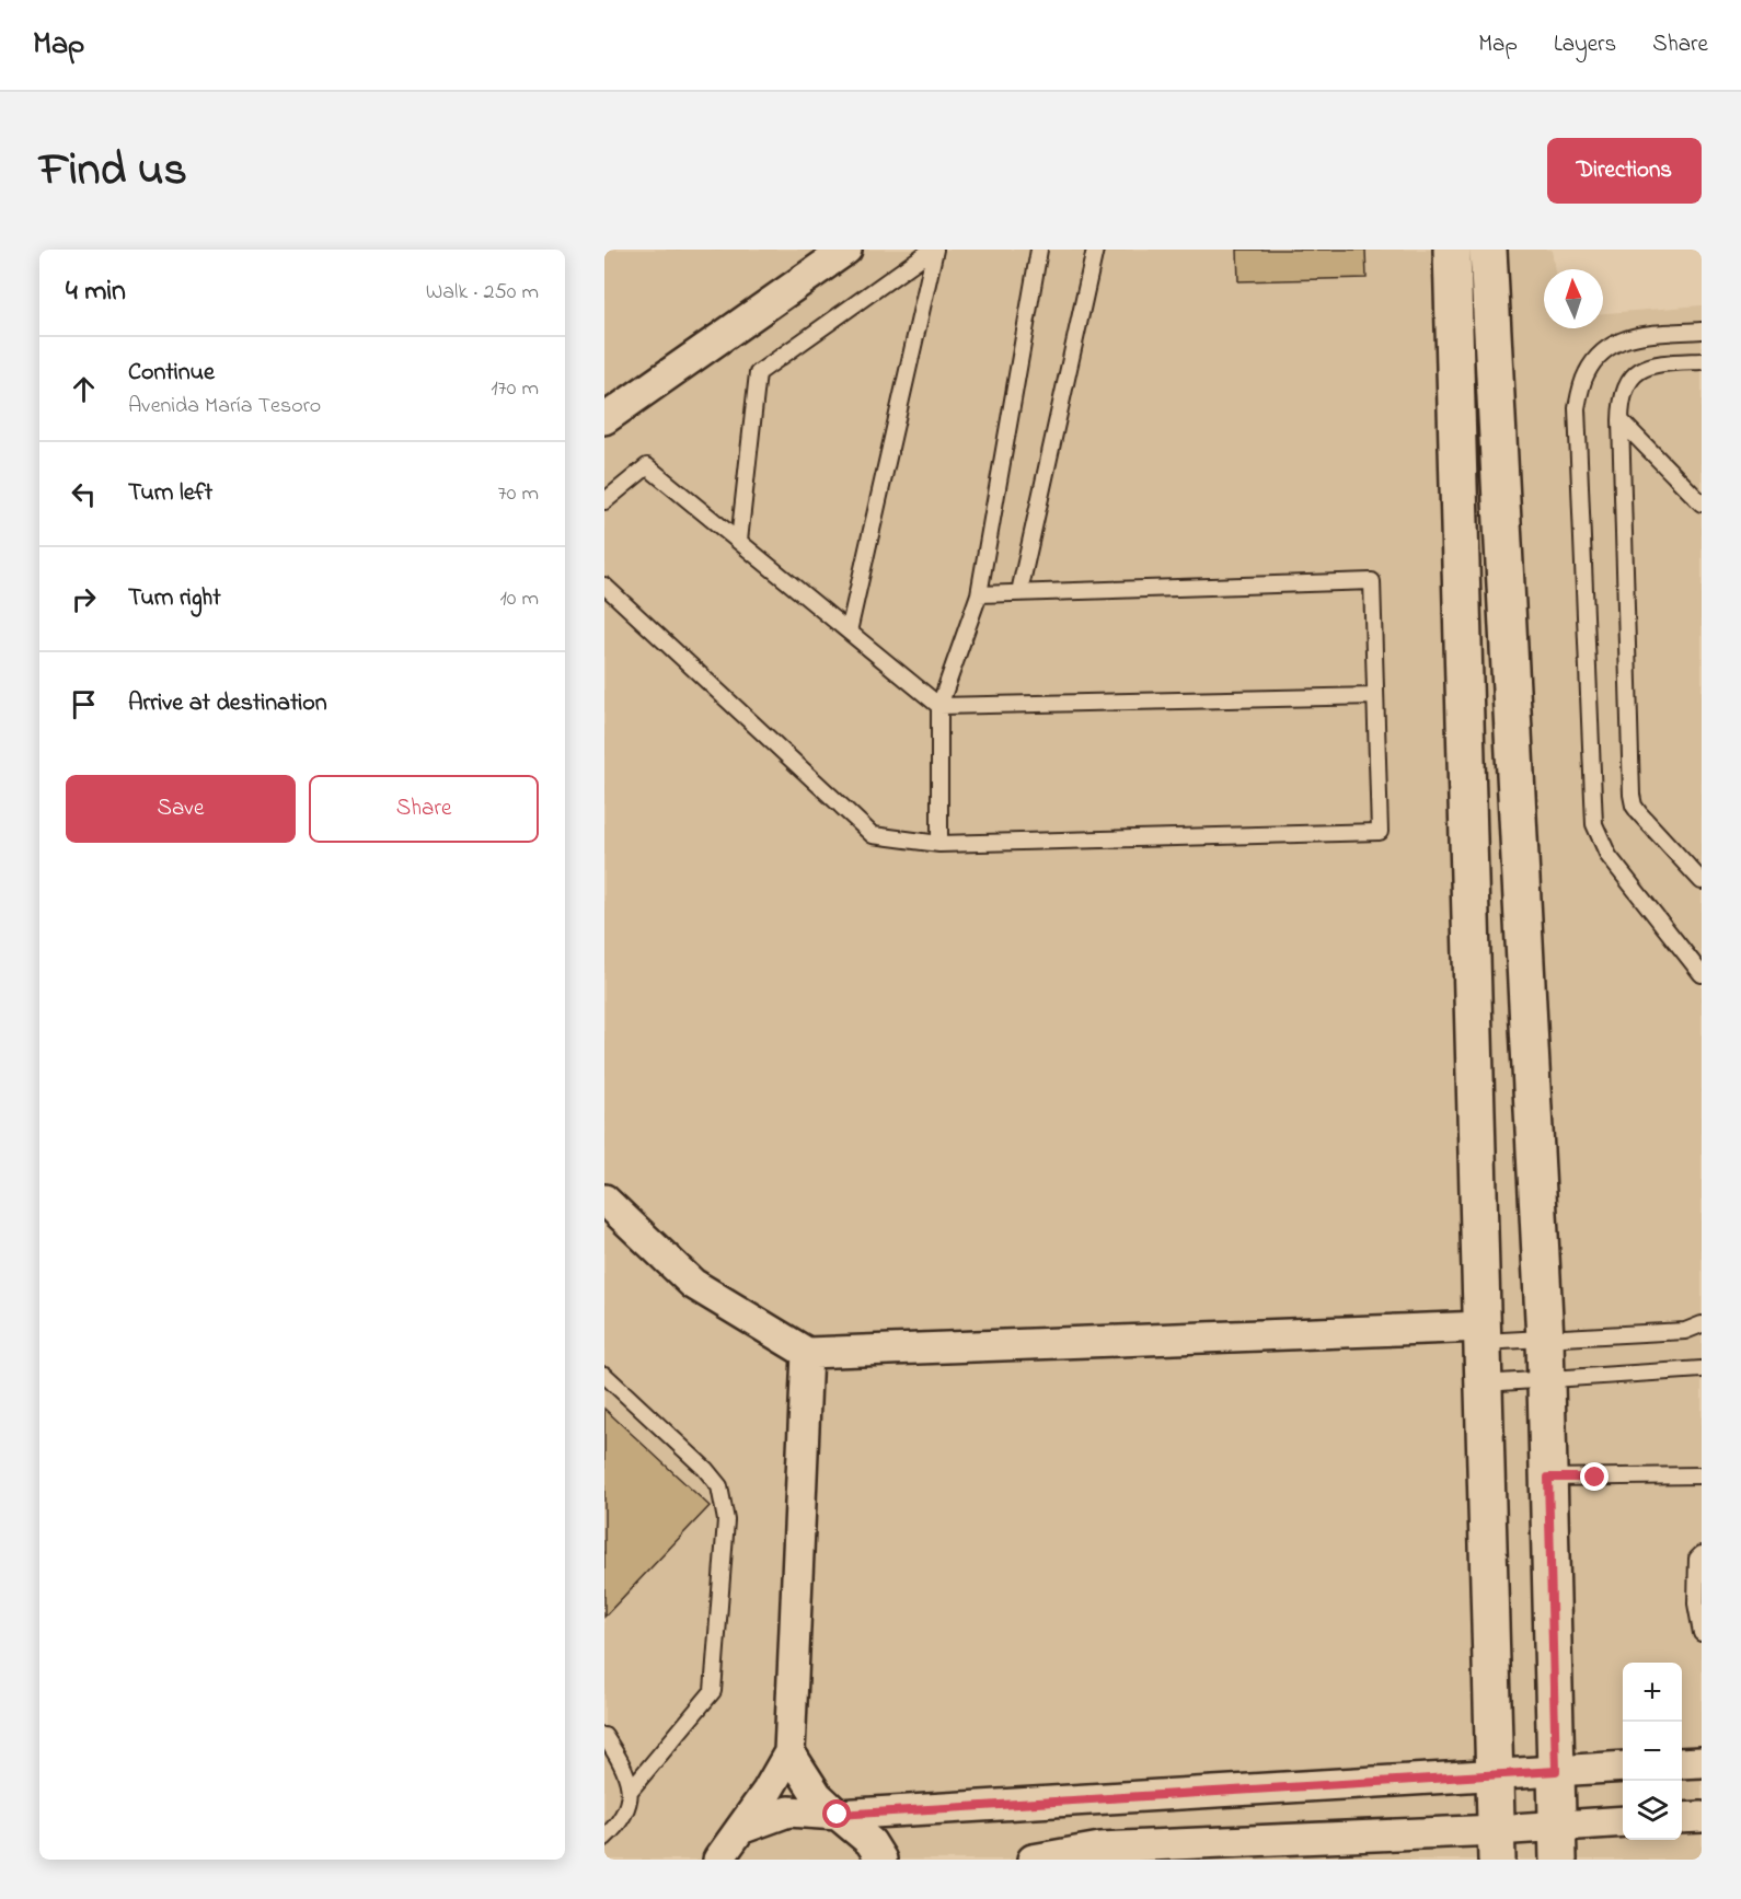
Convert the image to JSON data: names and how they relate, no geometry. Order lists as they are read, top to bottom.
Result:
{
  "north": "top",
  "page": {
    "header": "Map",
    "nav": ["Map", "Layers", "Share"],
    "title": "Find us",
    "buttons": [
      "Directions",
      ["Save", "Share"]
    ],
    "heading": ["4 min", "Walk · 250 m"],
    "list": [
      ["Continue", "Avenida María Tesoro", "170 m"],
      ["Turn left", "70 m"],
      ["Turn right", "10 m"],
      "Arrive at destination"
    ],
    "map_buttons": ["+", "−"]
  }
}
